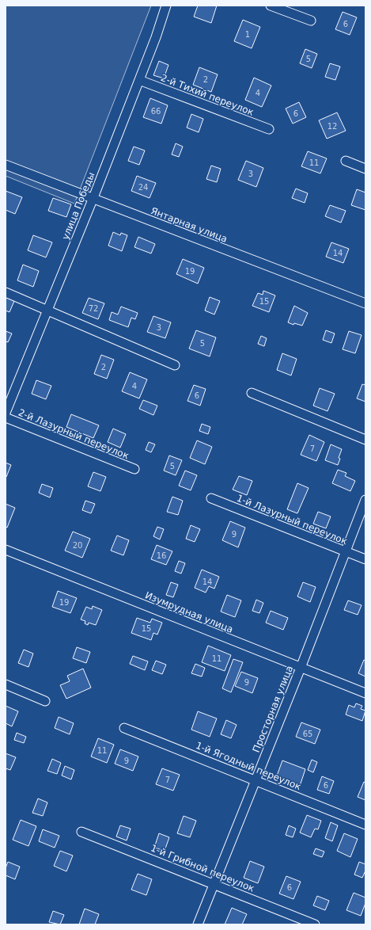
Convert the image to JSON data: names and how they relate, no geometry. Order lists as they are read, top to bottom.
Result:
{
  "streets": {
    "street": [
      "2-й Тихий переулок",
      "улица Победы",
      "Янтарная улица",
      "2-й Лазурный переулок",
      "1-й Лазурный переулок",
      "Изумрудная улица",
      "Просторная улица",
      "1-й Ягодный переулок",
      "1-й Грибной переулок"
    ]
  },
  "crossings": [
    ["2-й Тихий переулок", "улица Победы"],
    ["улица Победы", "Янтарная улица"],
    ["1-й Лазурный переулок", "Просторная улица"],
    ["Изумрудная улица", "Просторная улица"],
    ["Просторная улица", "1-й Ягодный переулок"],
    ["Просторная улица", "1-й Грибной переулок"]
  ],
  "house_numbers": [
    "6",
    "1",
    "5",
    "2",
    "4",
    "66",
    "6",
    "12",
    "11",
    "3",
    "24",
    "14",
    "19",
    "15",
    "72",
    "3",
    "5",
    "2",
    "4",
    "6",
    "7",
    "5",
    "9",
    "20",
    "16",
    "14",
    "19",
    "15",
    "11",
    "9",
    "65",
    "11",
    "9",
    "7",
    "6",
    "6"
  ]
}
